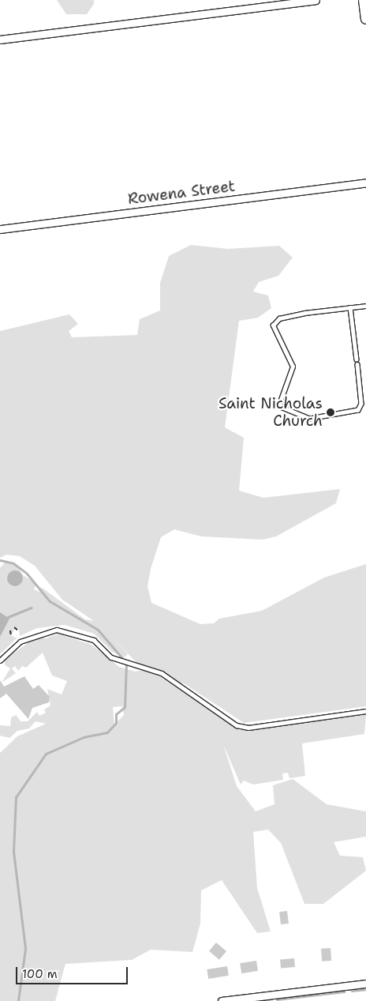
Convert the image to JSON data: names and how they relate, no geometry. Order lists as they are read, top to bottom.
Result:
{
  "streets": {
    "street": ["Rowena Street"]
  },
  "places": ["Saint Nicholas Church"],
  "scale_bar": "100 m"
}
